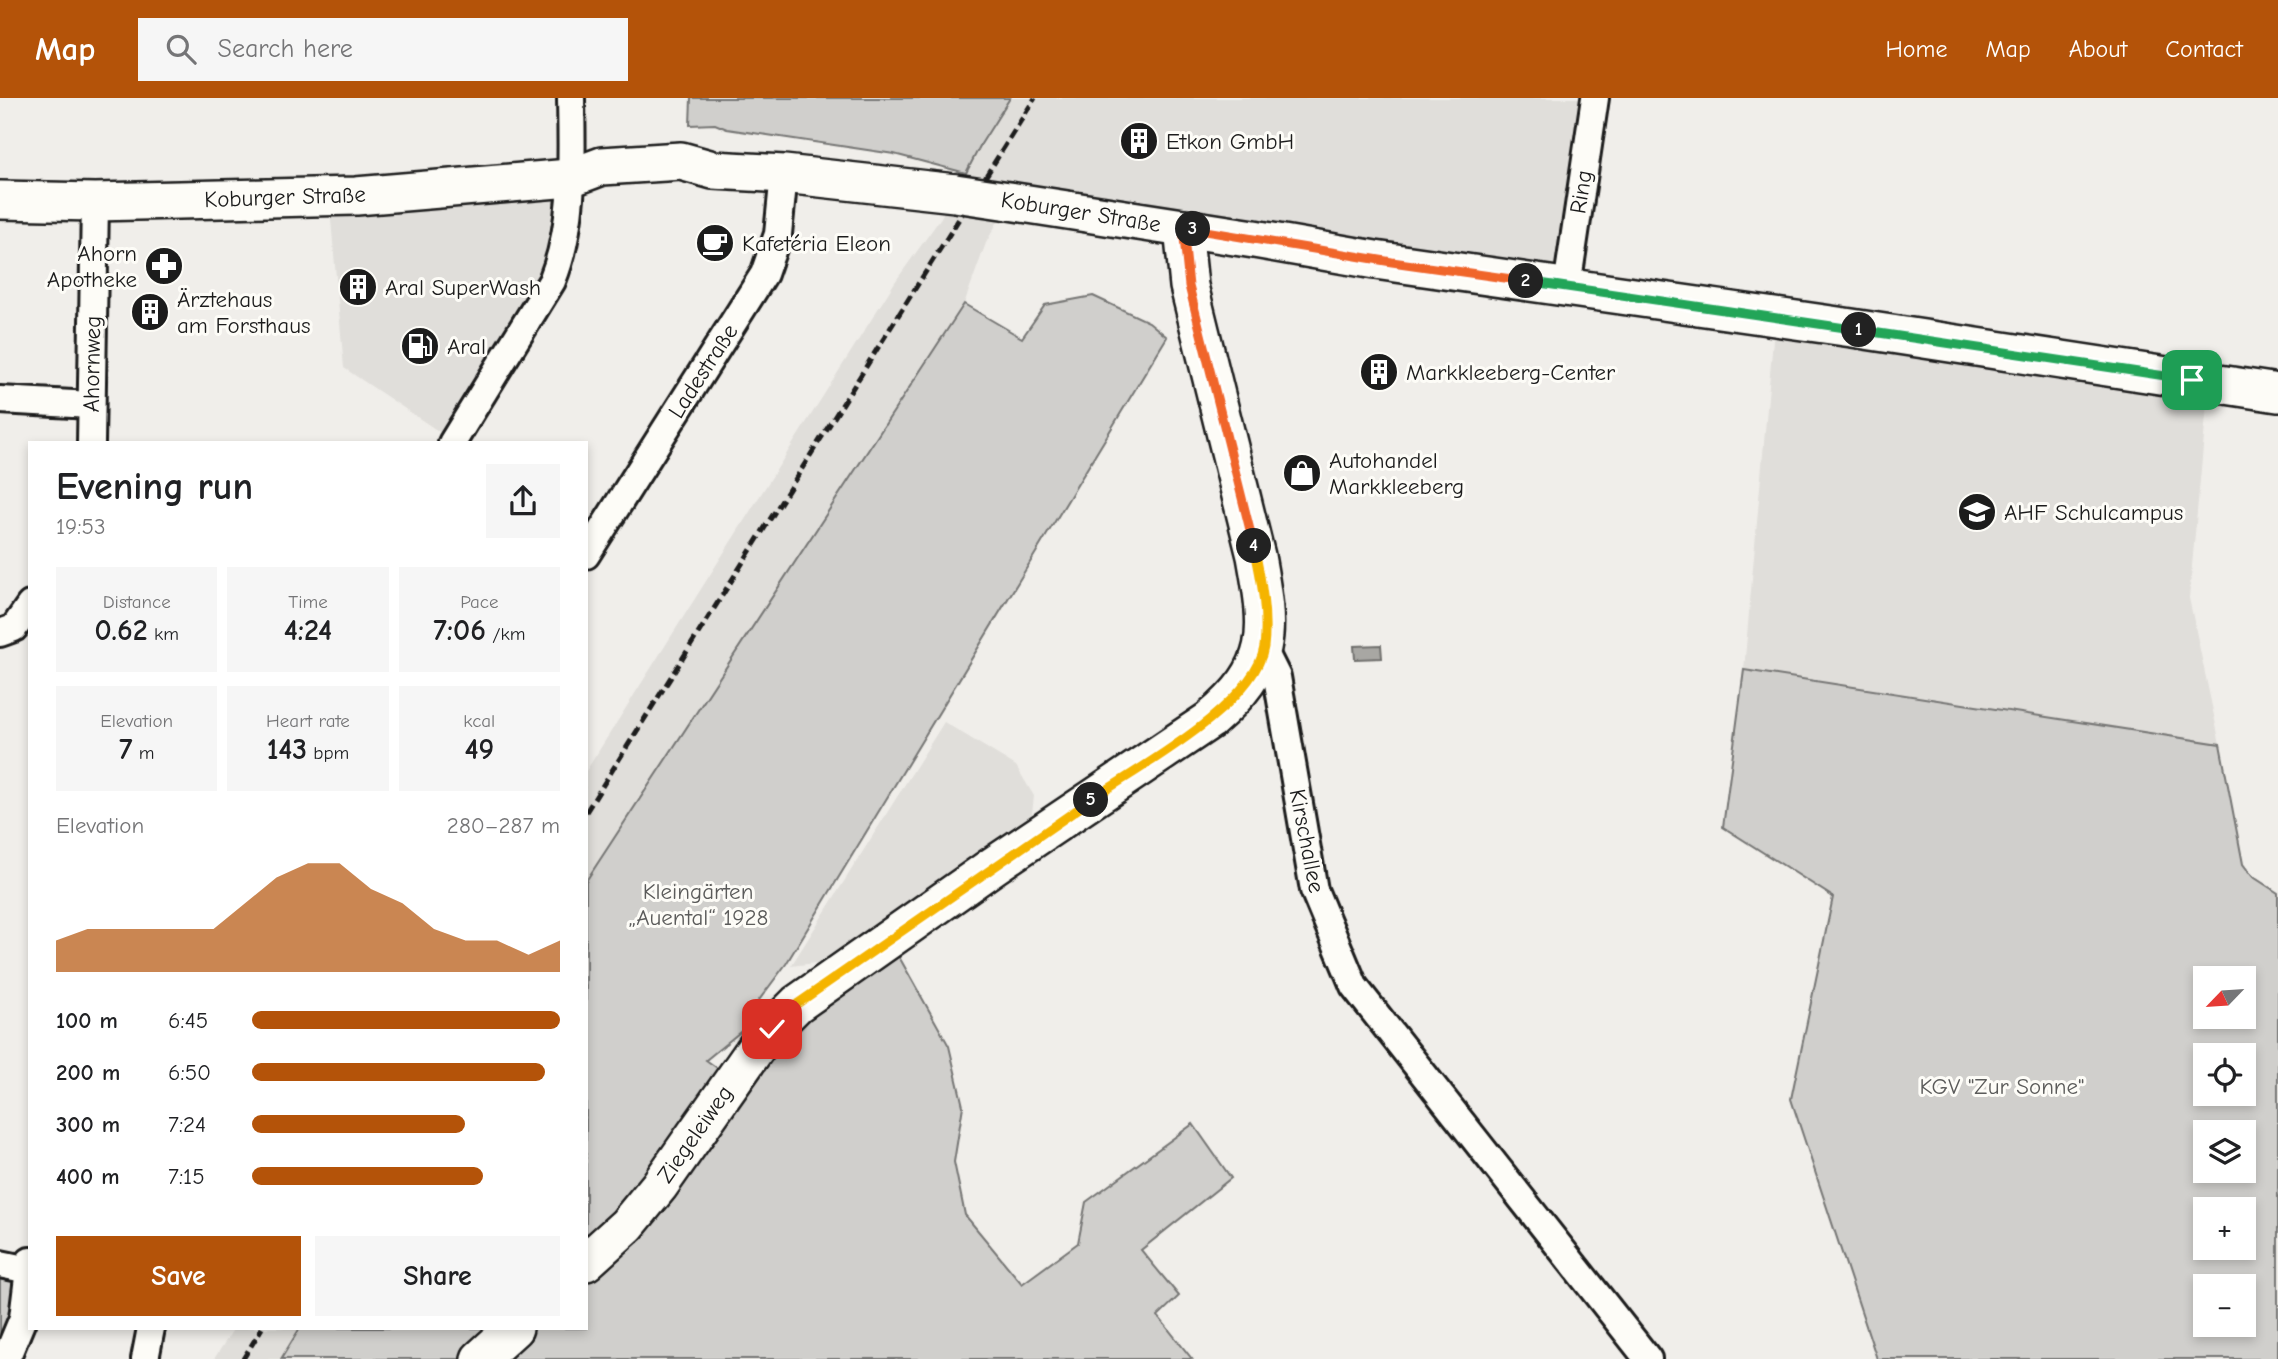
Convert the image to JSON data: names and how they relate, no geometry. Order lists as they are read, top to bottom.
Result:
{
  "streets": {
    "main road": ["Koburger Straße", "Kirschallee", "Ziegeleiweg"],
    "street": ["Ring", "Ahornweg", "Ladestraße"]
  },
  "crossings": [
    ["Ring", "Koburger Straße"],
    ["Koburger Straße", "Ahornweg"],
    ["Koburger Straße", "Ladestraße"],
    ["Koburger Straße", "Kirschallee"],
    ["Kirschallee", "Ziegeleiweg"]
  ],
  "parks": ["Kleingärten „Auental“ 1928", "KGV \"Zur Sonne\""],
  "places": {
    "building": [
      "Etkon GmbH",
      "Aral SuperWash",
      "Ärztehaus am Forsthaus",
      "Markkleeberg-Center"
    ],
    "cafe": ["Kafetéria Eleon"],
    "pharmacy": ["Ahorn Apotheke"],
    "fuel station": ["Aral"],
    "shop": ["Autohandel Markkleeberg"],
    "school or university": ["AHF Schulcampus"]
  },
  "north": "bottom left",
  "page": {
    "header": "Map",
    "search": "Search here",
    "nav": [
      "Home",
      "Map",
      "About",
      "Contact"
    ],
    "pins": [
      "3",
      "2",
      "1",
      "4",
      "5"
    ],
    "heading": ["Evening run", "19:53"],
    "stats": [
      ["Distance", "0.62 km"],
      ["Time", "4:24"],
      ["Pace", "7:06 /km"],
      ["Elevation", "7 m"],
      ["Heart rate", "143 bpm"],
      ["kcal", "49"]
    ],
    "chart": ["Elevation", "280–287 m"],
    "map_buttons": ["+", "−"],
    "list": [
      {
        "name": "100 m",
        "note": "6:45"
      },
      {
        "name": "200 m",
        "note": "6:50"
      },
      {
        "name": "300 m",
        "note": "7:24"
      },
      {
        "name": "400 m",
        "note": "7:15"
      }
    ],
    "buttons": ["Save", "Share"]
  }
}
